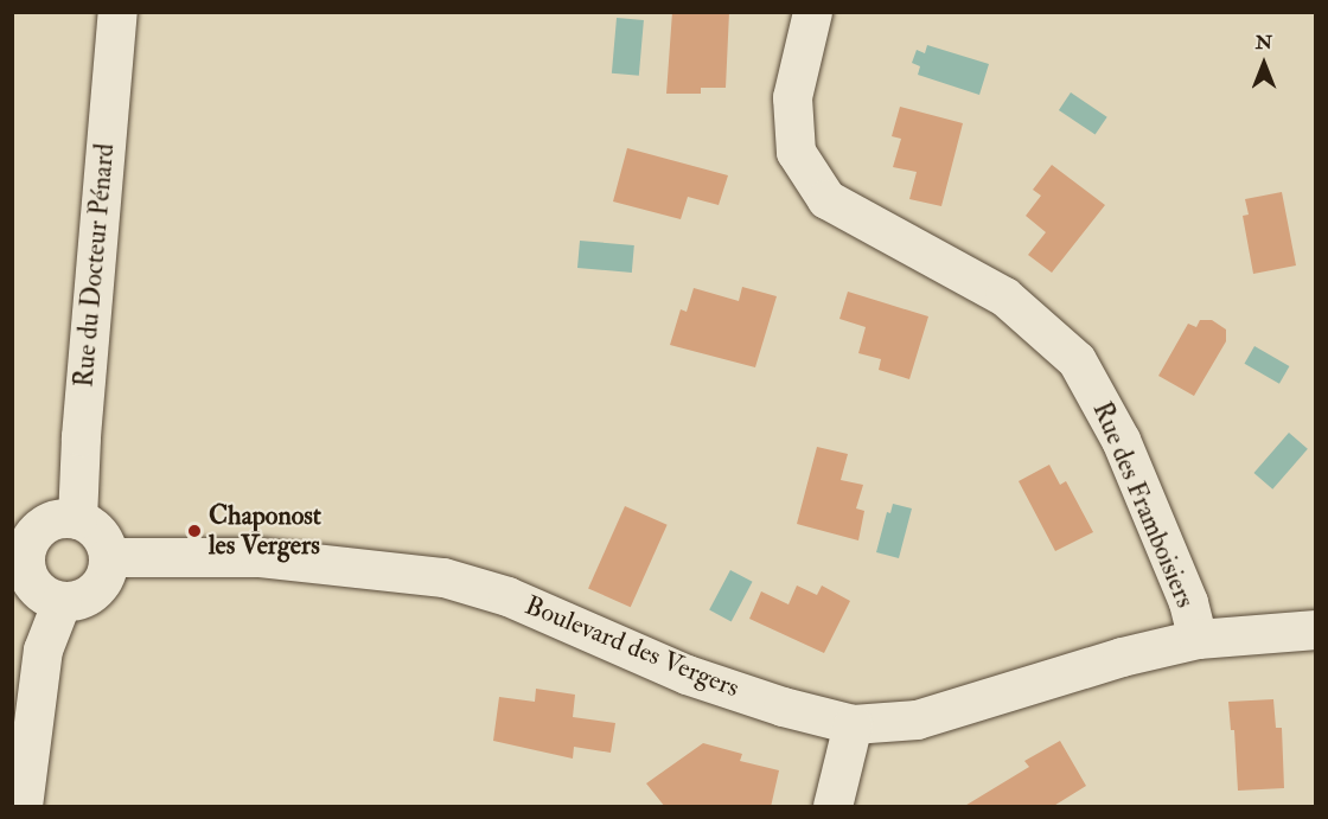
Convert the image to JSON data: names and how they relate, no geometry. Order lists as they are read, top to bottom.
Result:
{
  "streets": {
    "street": ["Rue du Docteur Pénard", "Rue des Framboisiers", "Boulevard des Vergers"]
  },
  "crossings": [
    ["Rue du Docteur Pénard", "Boulevard des Vergers"],
    ["Rue des Framboisiers", "Boulevard des Vergers"]
  ],
  "places": ["Chaponost les Vergers"],
  "north": "top"
}
